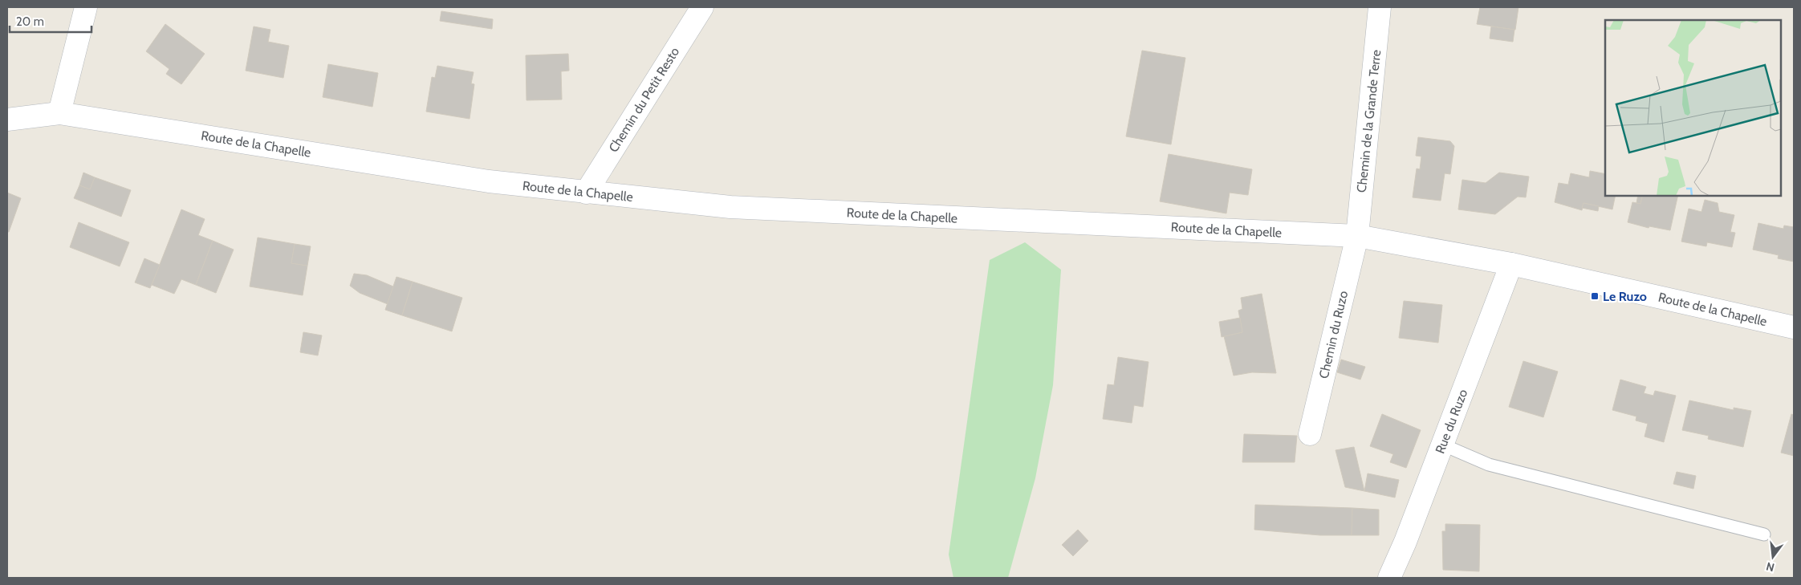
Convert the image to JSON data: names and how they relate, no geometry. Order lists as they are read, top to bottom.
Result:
{
  "streets": {
    "street": [
      "Chemin du Petit Resto",
      "Chemin de la Grande Terre",
      "Route de la Chapelle",
      "Chemin du Ruzo",
      "Rue du Ruzo"
    ]
  },
  "crossings": [
    ["Chemin du Petit Resto", "Route de la Chapelle"],
    ["Chemin de la Grande Terre", "Route de la Chapelle"],
    ["Chemin de la Grande Terre", "Chemin du Ruzo"],
    ["Route de la Chapelle", "Chemin du Ruzo"],
    ["Route de la Chapelle", "Rue du Ruzo"]
  ],
  "places": {
    "transit": ["Le Ruzo"]
  },
  "scale_bar": "20 m",
  "north": "bottom"
}
